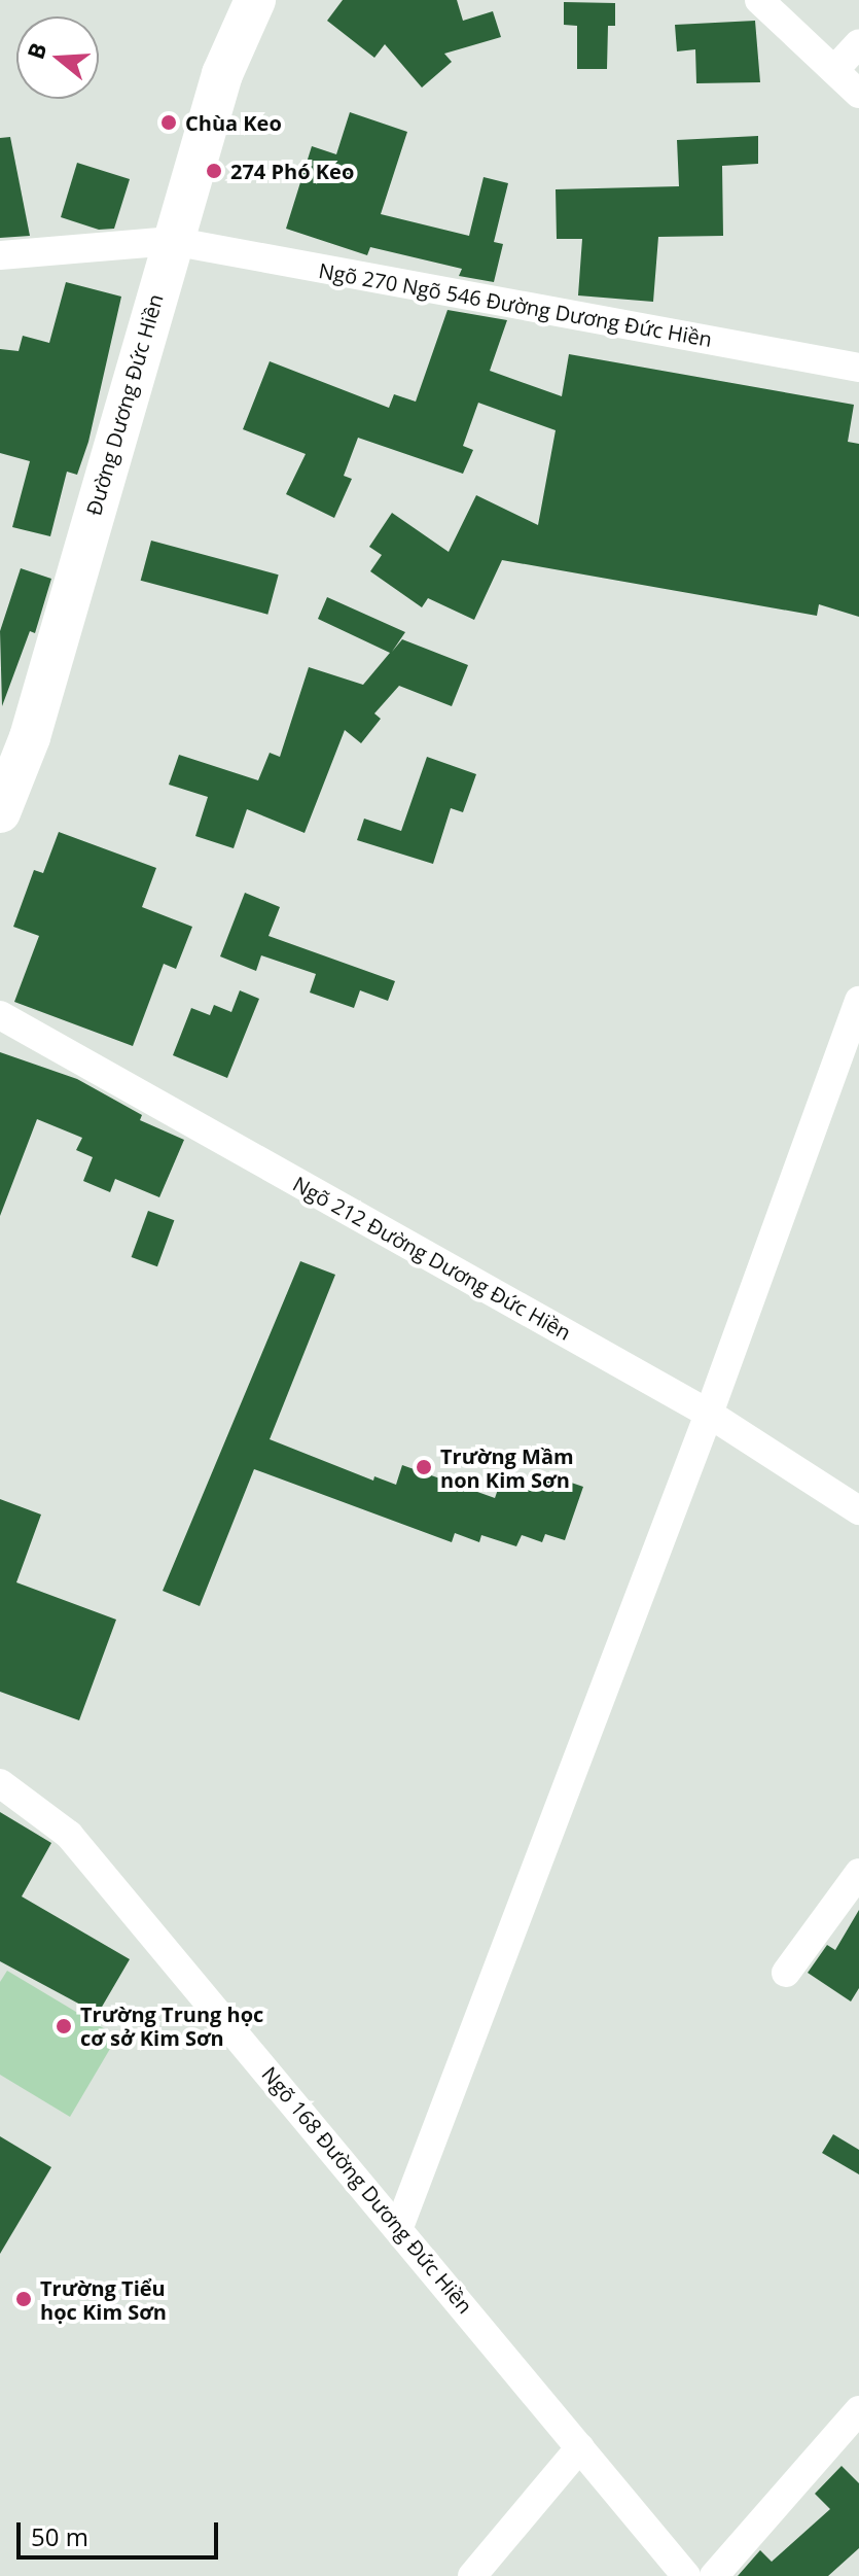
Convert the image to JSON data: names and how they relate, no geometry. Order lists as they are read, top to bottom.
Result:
{
  "streets": {
    "highway": ["Đường Dương Đức Hiền"],
    "street": ["Ngõ 270 Ngõ 546 Đường Dương Đức Hiền", "Ngõ 212 Đường Dương Đức Hiền", "Ngõ 168 Đường Dương Đức Hiền"]
  },
  "crossings": [
    ["Ngõ 270 Ngõ 546 Đường Dương Đức Hiền", "Đường Dương Đức Hiền"]
  ],
  "places": [
    "Chùa Keo",
    "274 Phó Keo",
    "Trường Mầm non Kim Sơn",
    "Trường Trung học cơ sở Kim Sơn",
    "Trường Tiểu học Kim Sơn"
  ],
  "scale_bar": "50 m",
  "north": "left"
}
